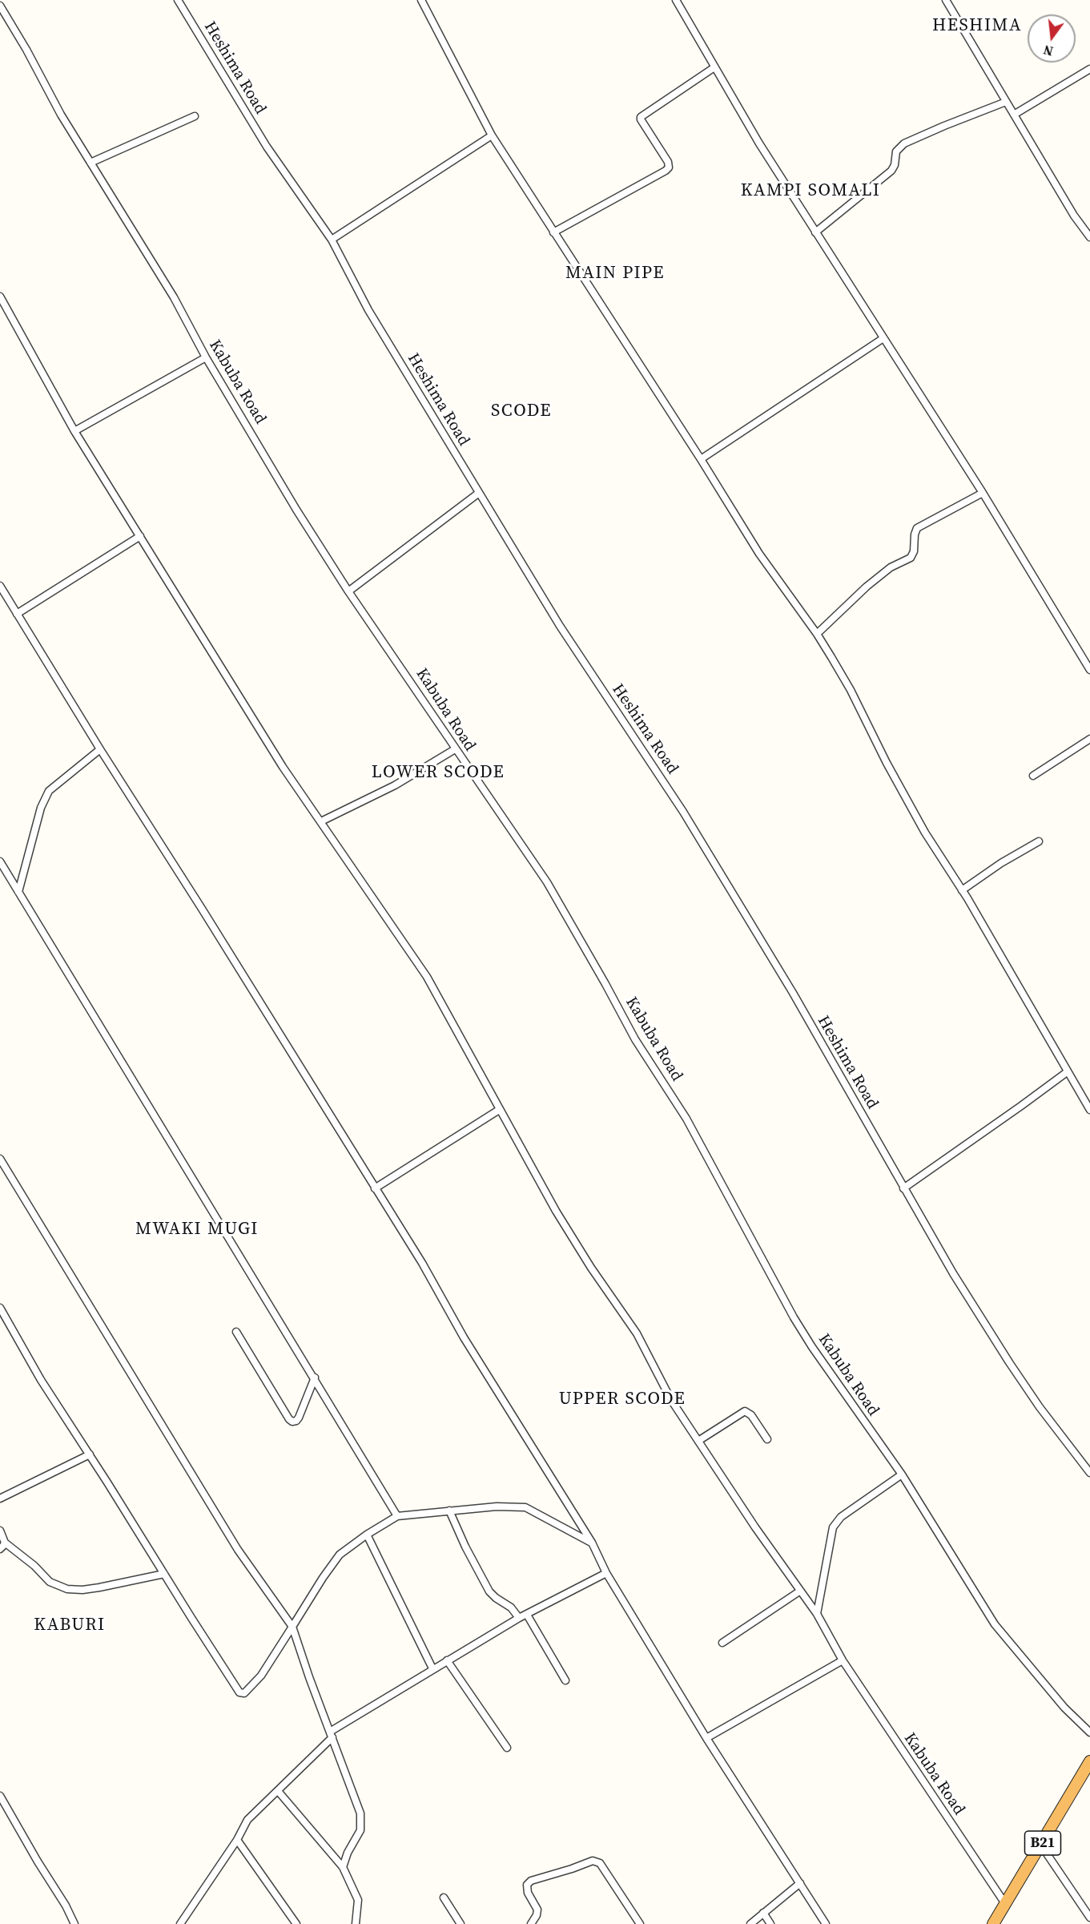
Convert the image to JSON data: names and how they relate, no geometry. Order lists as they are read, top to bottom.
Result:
{
  "streets": {
    "highway": ["B21"],
    "street": ["Heshima Road", "Kabuba Road"]
  },
  "crossings": [
    ["Kabuba Road", "B21"]
  ],
  "districts": [
    "HESHIMA",
    "KAMPI SOMALI",
    "MAIN PIPE",
    "SCODE",
    "LOWER SCODE",
    "MWAKI MUGI",
    "UPPER SCODE",
    "KABURI"
  ],
  "north": "bottom"
}
